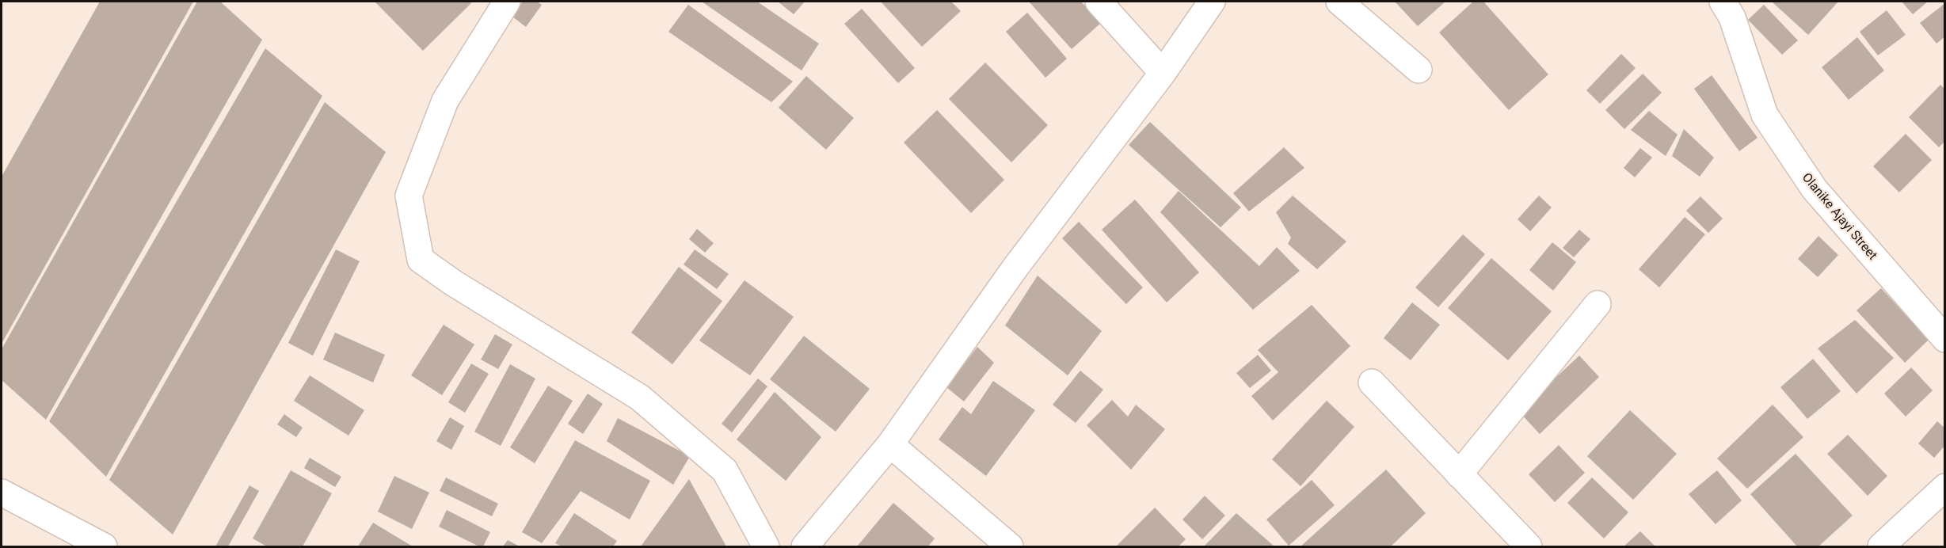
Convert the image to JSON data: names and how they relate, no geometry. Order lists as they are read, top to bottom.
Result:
{
  "streets": {
    "street": ["Olanike Ajayi Street"]
  }
}
